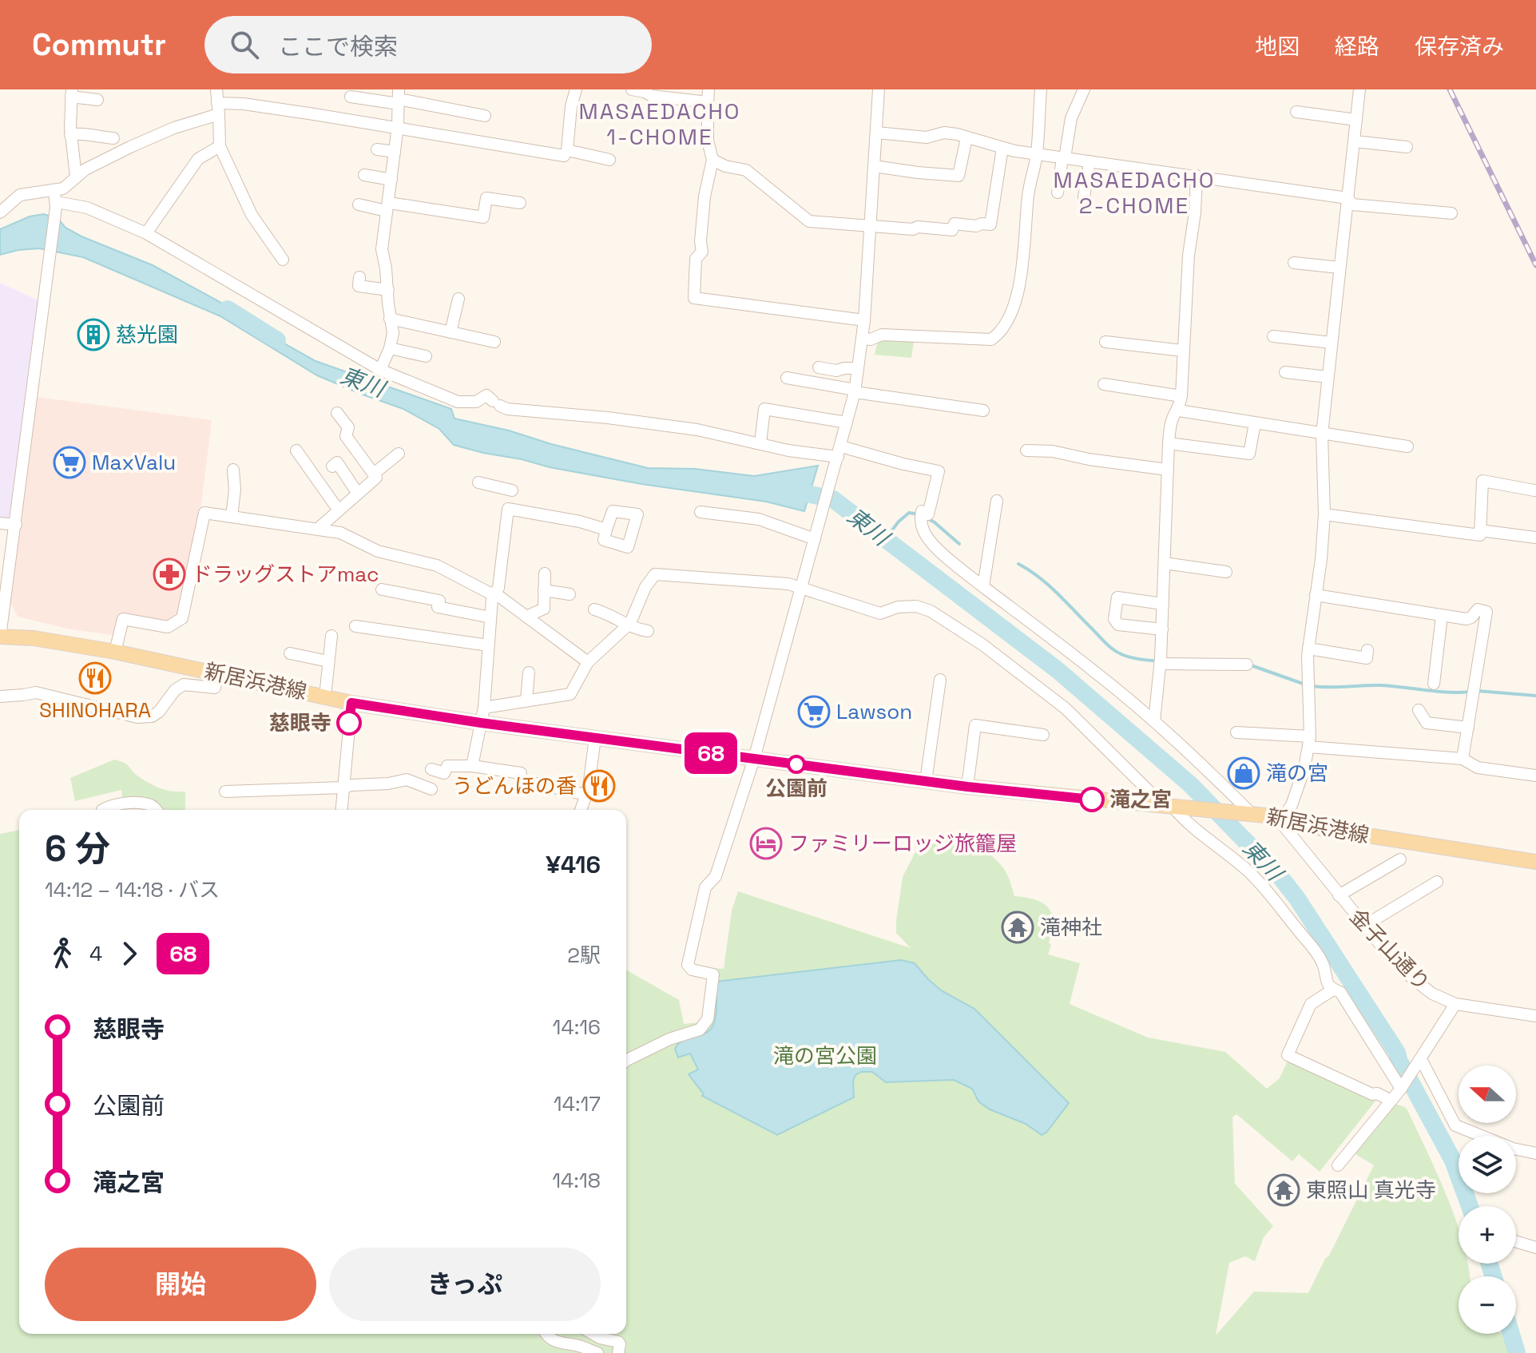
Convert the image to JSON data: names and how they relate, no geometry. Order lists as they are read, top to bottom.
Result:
{
  "streets": {
    "main road": ["新居浜港線"],
    "street": ["金子山通り"]
  },
  "crossings": [
    ["新居浜港線", "金子山通り"]
  ],
  "districts": ["MASAEDACHO 1-CHOME", "MASAEDACHO 2-CHOME"],
  "water": ["東川"],
  "parks": ["滝の宮公園"],
  "places": {
    "building": ["慈光園"],
    "supermarket": ["MaxValu", "Lawson"],
    "pharmacy": ["ドラッグストアmac"],
    "restaurant": ["SHINOHARA", "うどんほの香"],
    "other": ["慈眼寺", "公園前", "滝之宮"],
    "shop": ["滝の宮"],
    "hotel": ["ファミリーロッジ旅籠屋"],
    "temple": ["滝神社", "東照山 真光寺"]
  },
  "lines": ["bus line 68"],
  "north": "left",
  "page": {
    "header": "Commutr",
    "search": "ここで検索",
    "nav": ["地図", "経路", "保存済み"],
    "on_map": "68",
    "heading": ["6 分", "14:12 – 14:18 · バス", "¥416"],
    "legs": ["4", "68", "2駅"],
    "list": [
      {
        "name": "慈眼寺",
        "value": "14:16"
      },
      {
        "name": "公園前",
        "value": "14:17"
      },
      {
        "name": "滝之宮",
        "value": "14:18"
      }
    ],
    "map_buttons": ["+", "−"],
    "buttons": ["開始", "きっぷ"]
  }
}
